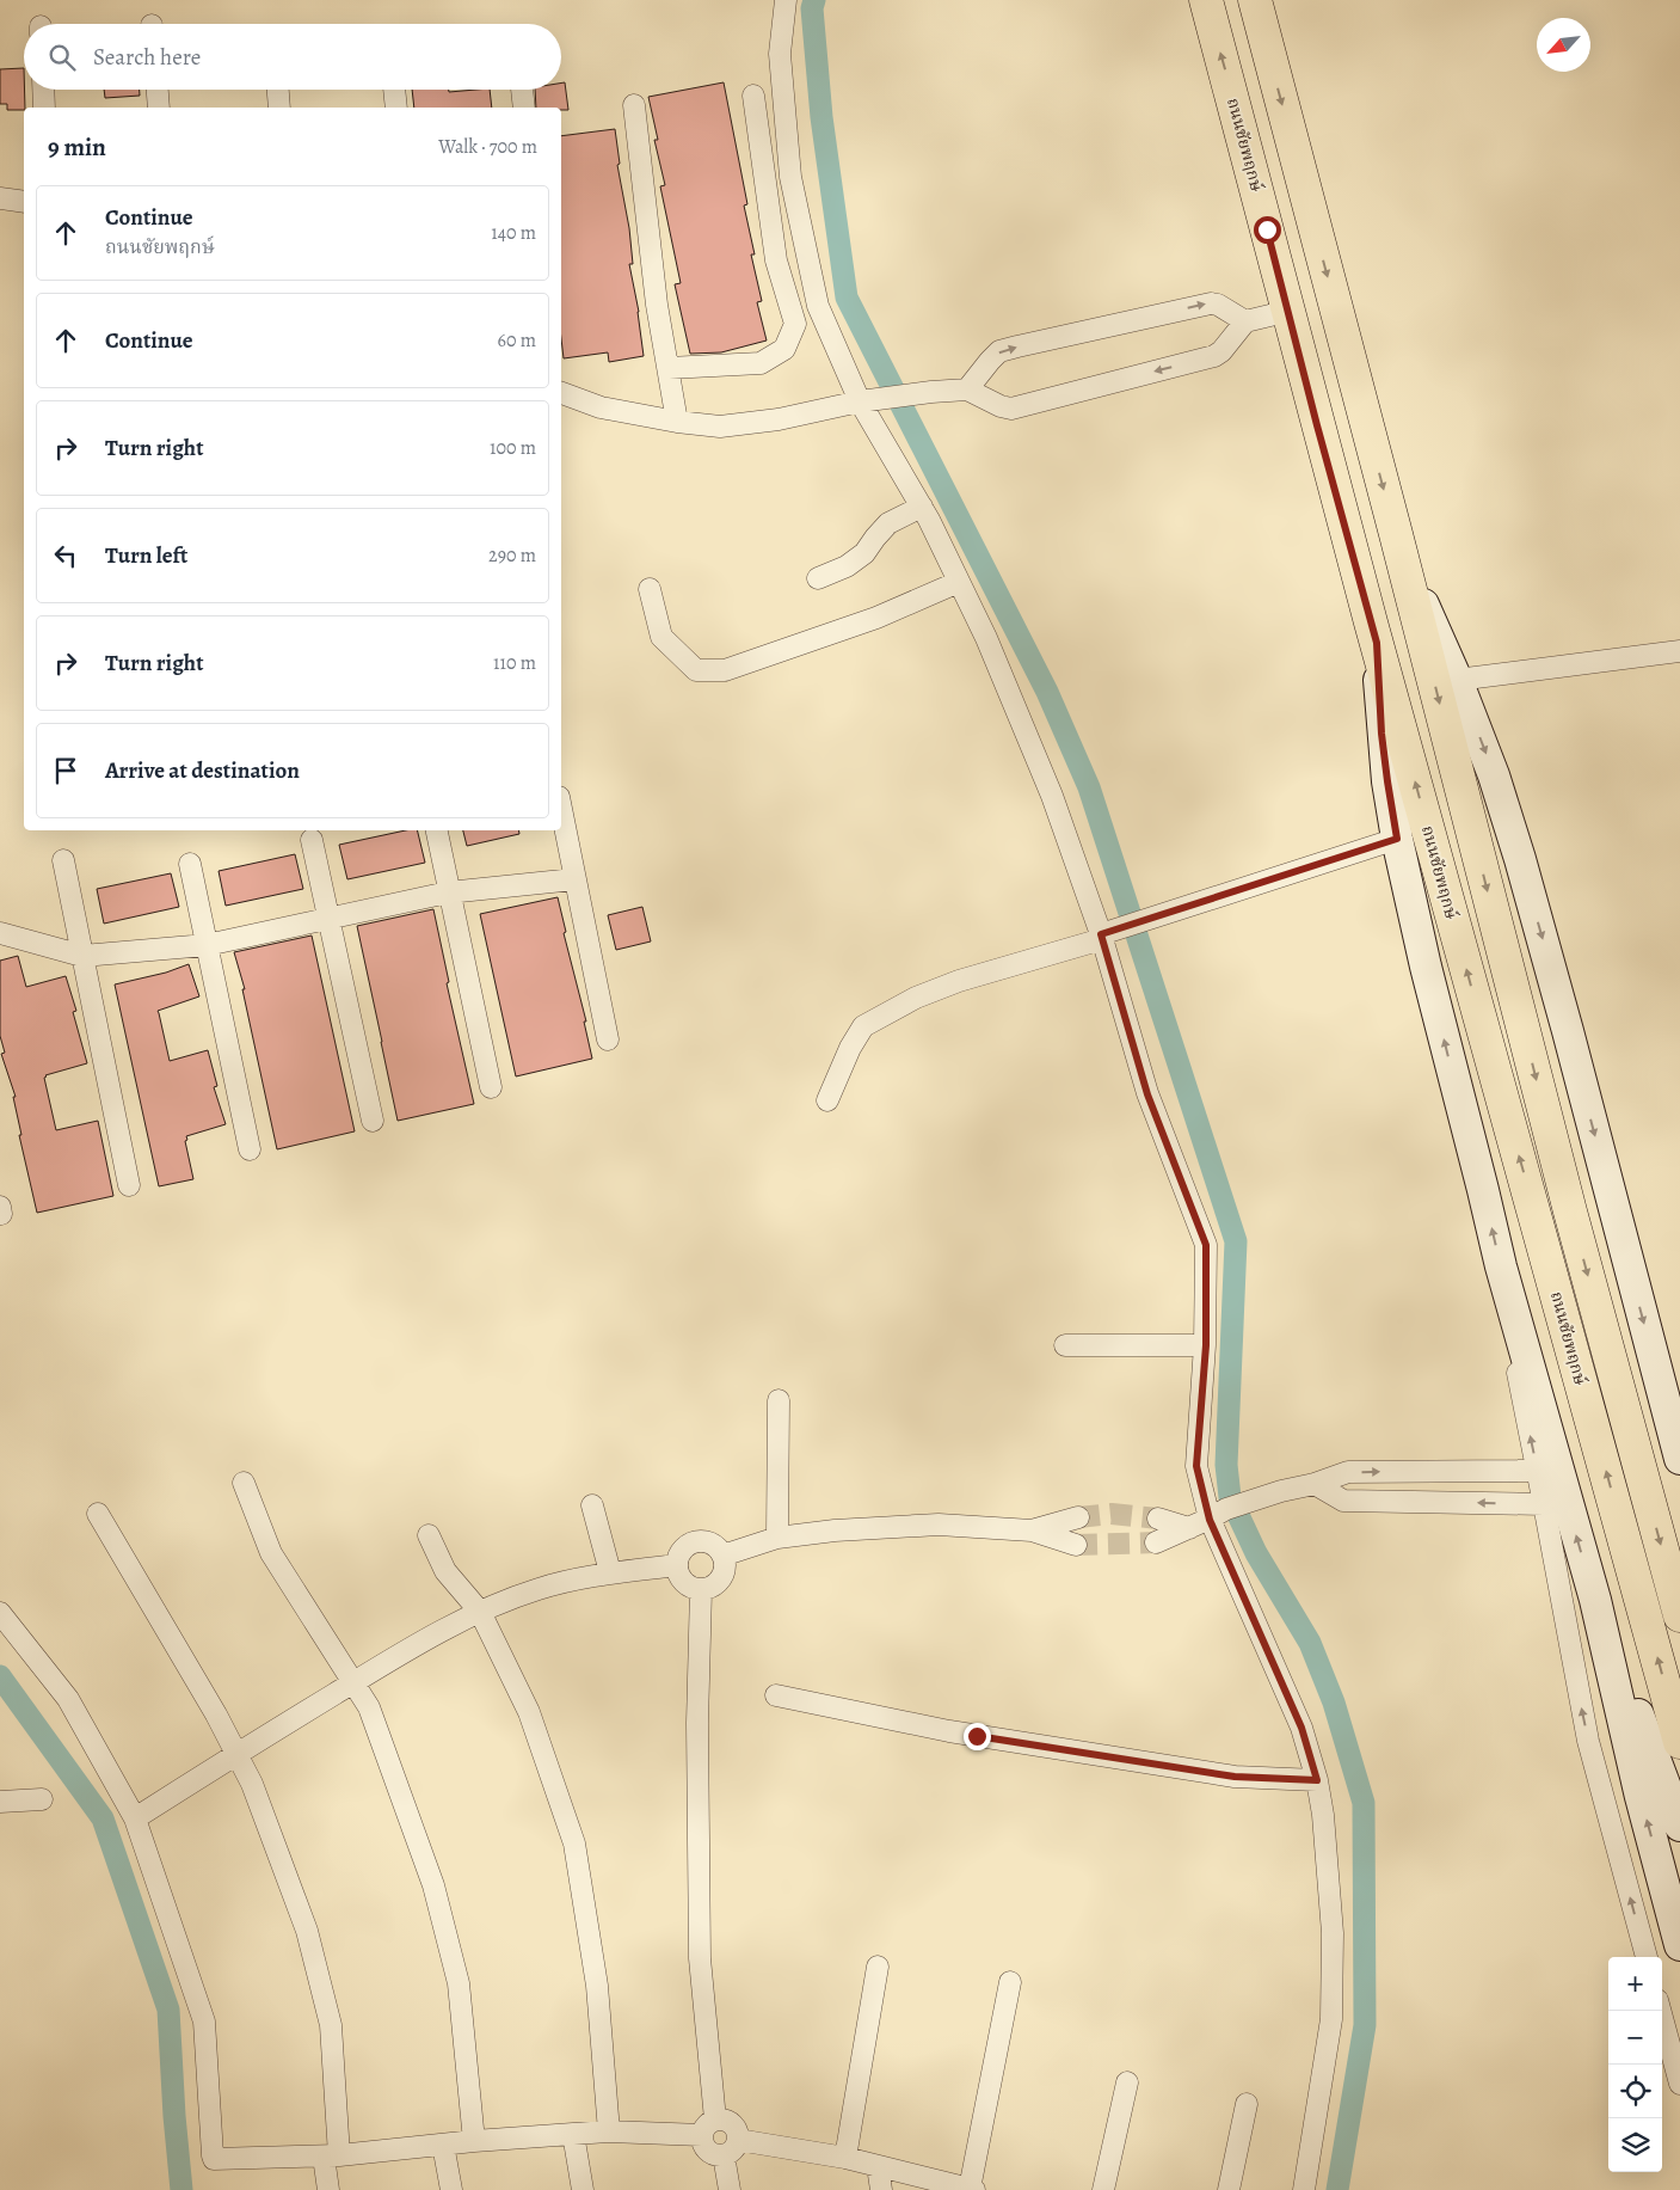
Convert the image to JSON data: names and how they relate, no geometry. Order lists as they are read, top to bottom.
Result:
{
  "streets": {
    "main road": ["ถนนชัยพฤกษ์"]
  },
  "north": "bottom left",
  "page": {
    "search": "Search here",
    "heading": ["9 min", "Walk · 700 m"],
    "list": [
      ["Continue", "ถนนชัยพฤกษ์", "140 m"],
      ["Continue", "60 m"],
      ["Turn right", "100 m"],
      ["Turn left", "290 m"],
      ["Turn right", "110 m"],
      "Arrive at destination"
    ],
    "map_buttons": ["+", "−"]
  }
}
